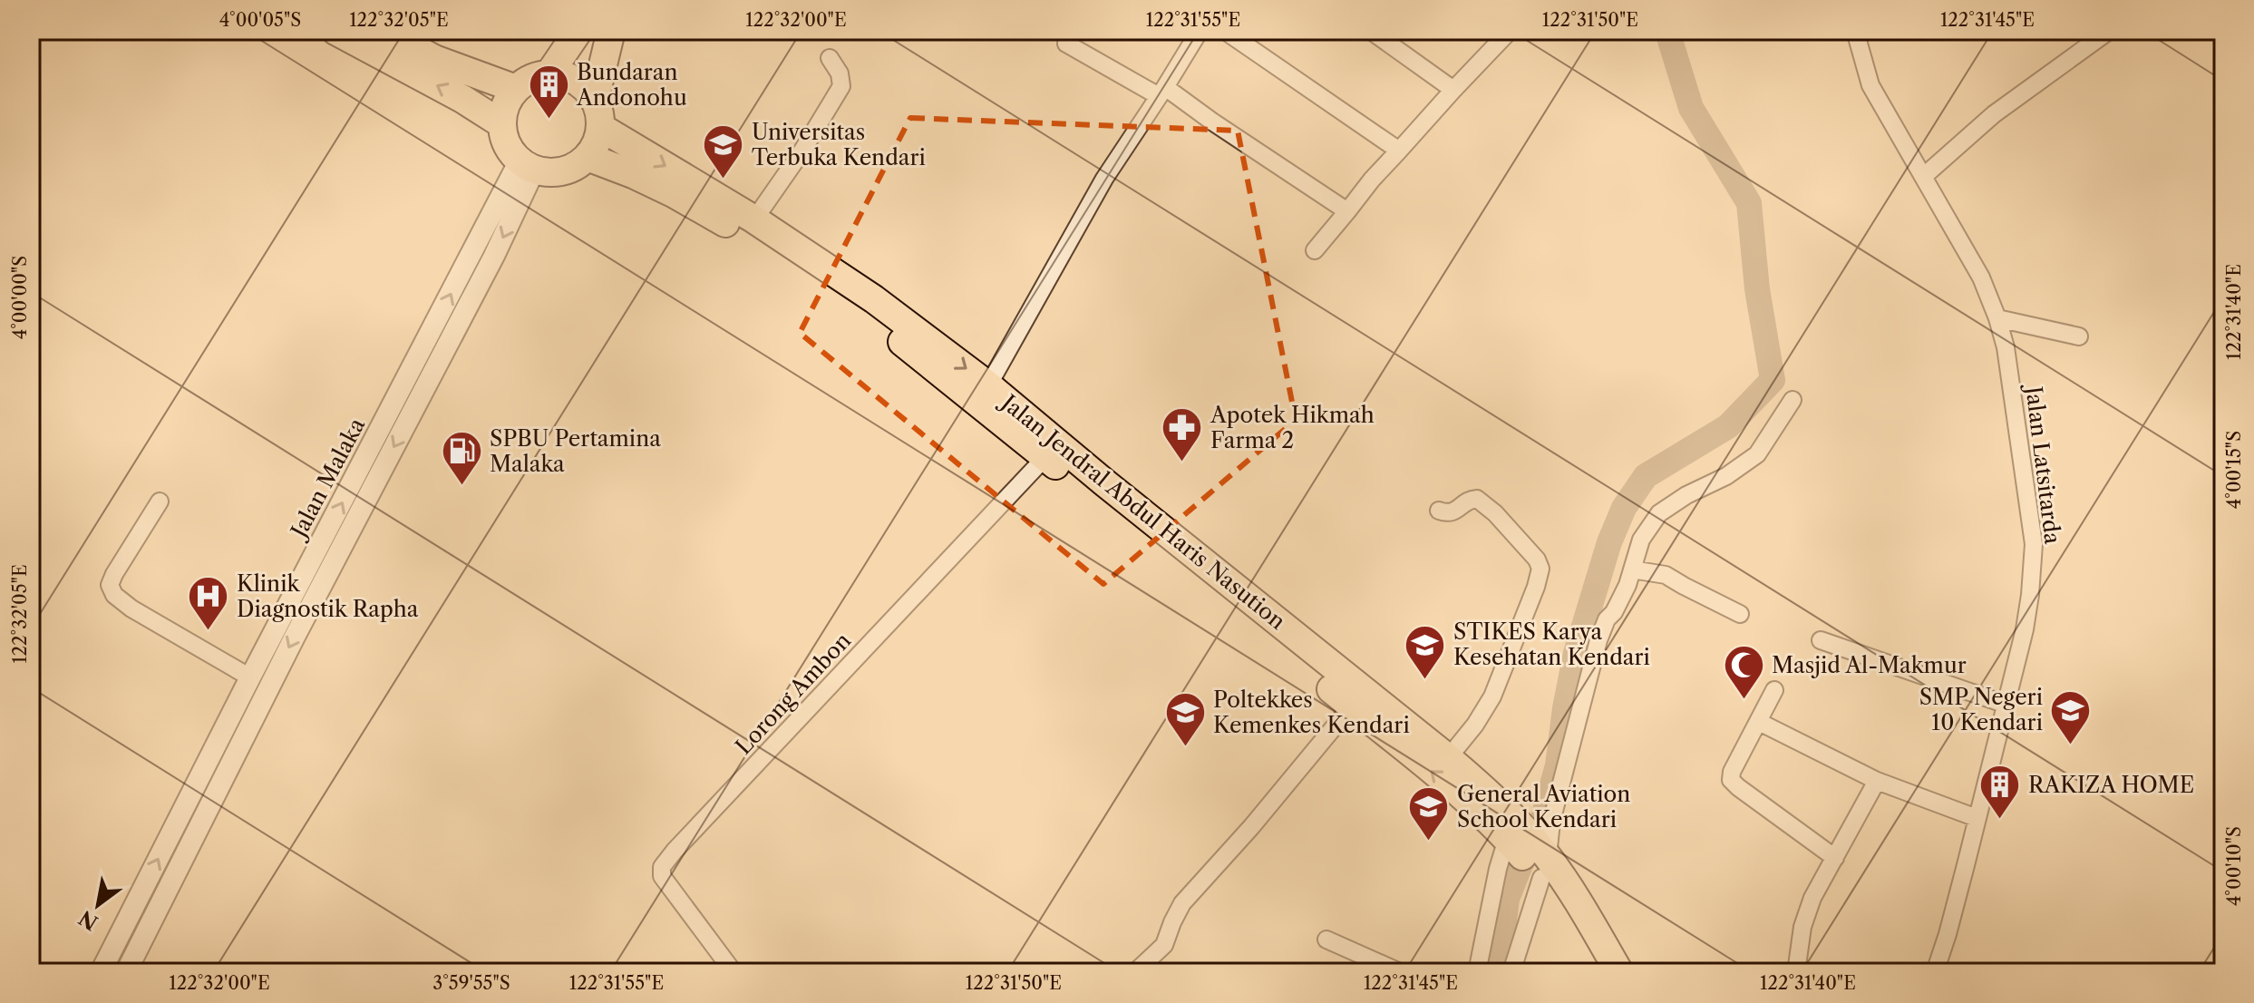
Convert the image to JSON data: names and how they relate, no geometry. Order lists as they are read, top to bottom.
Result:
{
  "streets": {
    "highway": ["Jalan Jendral Abdul Haris Nasution"],
    "street": ["Jalan Latsitarda", "Jalan Malaka", "Lorong Ambon"]
  },
  "crossings": [
    ["Jalan Malaka", "Jalan Jendral Abdul Haris Nasution"],
    ["Jalan Jendral Abdul Haris Nasution", "Lorong Ambon"]
  ],
  "places": {
    "building": ["Bundaran Andonohu", "RAKIZA HOME"],
    "school or university": [
      "Universitas Terbuka Kendari",
      "STIKES Karya Kesehatan Kendari",
      "SMP Negeri 10 Kendari",
      "Poltekkes Kemenkes Kendari",
      "General Aviation School Kendari"
    ],
    "pharmacy": ["Apotek Hikmah Farma 2"],
    "fuel station": ["SPBU Pertamina Malaka"],
    "hospital": ["Klinik Diagnostik Rapha"],
    "mosque": ["Masjid Al-Makmur"]
  },
  "north": "bottom left",
  "coordinates": [
    "4°00'05\"S",
    "122°32'05\"E",
    "122°32'00\"E",
    "122°31'55\"E",
    "122°31'50\"E",
    "122°31'45\"E",
    "4°00'00\"S",
    "122°31'40\"E",
    "4°00'15\"S",
    "4°00'10\"S",
    "3°59'55\"S"
  ]
}
